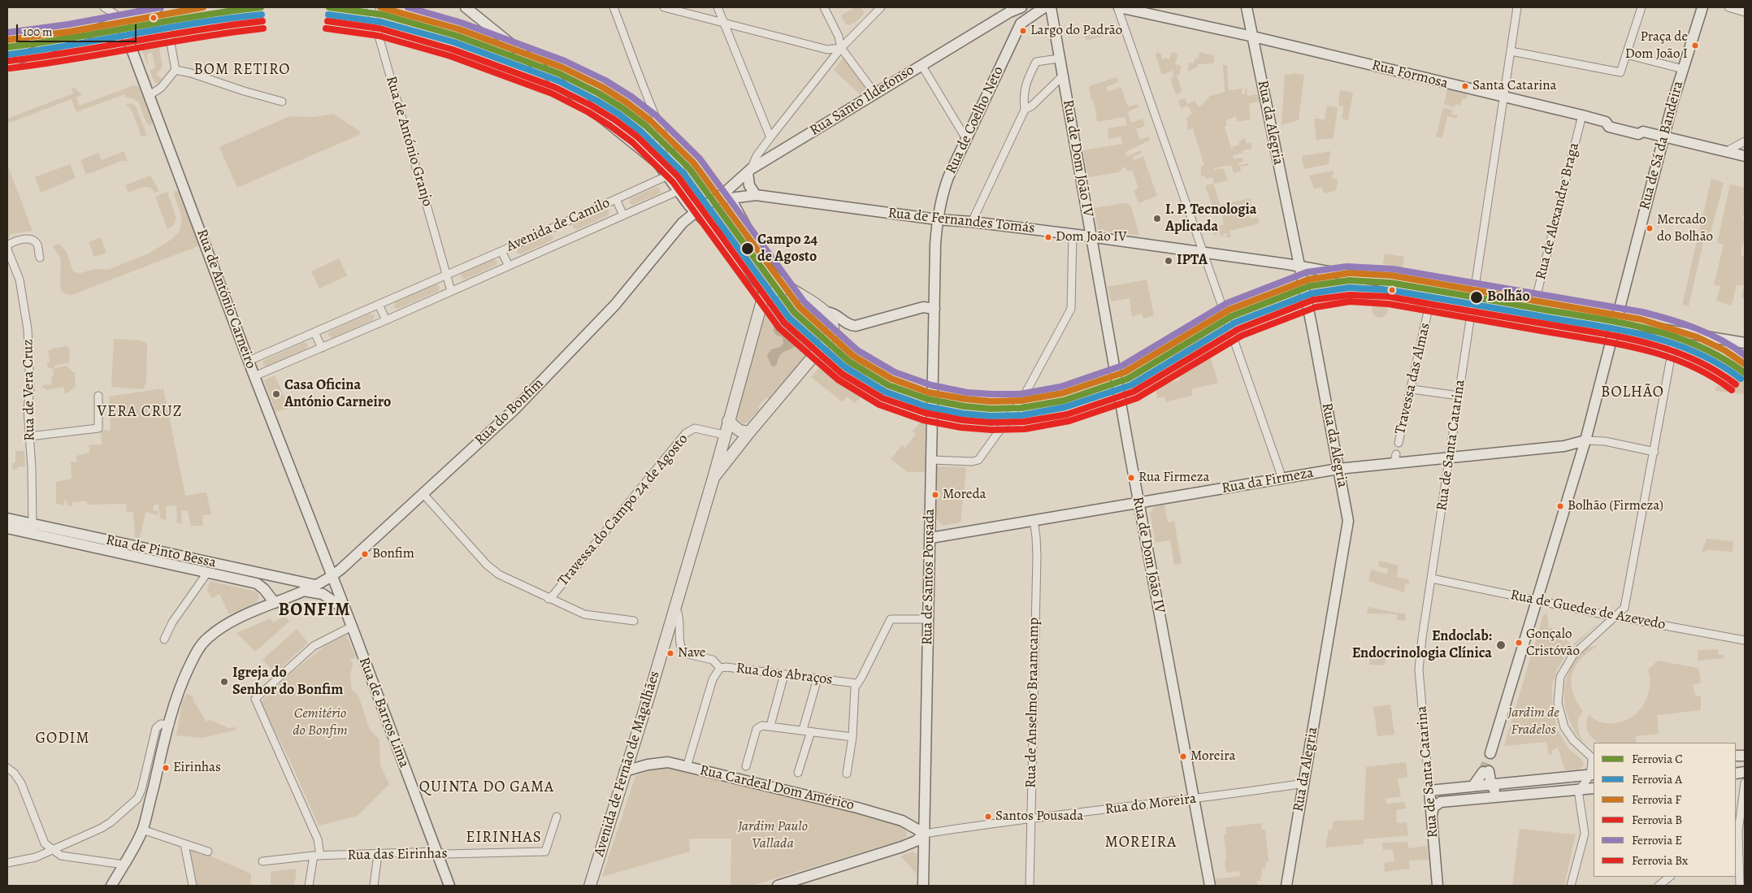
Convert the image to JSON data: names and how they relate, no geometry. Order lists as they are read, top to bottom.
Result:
{
  "streets": {
    "main road": ["Avenida de Fernão de Magalhães"],
    "street": [
      "Rua Formosa",
      "Rua Santo Ildefonso",
      "Rua de Coelho Neto",
      "Rua da Alegria",
      "Rua de António Granjo",
      "Rua de Sá da Bandeira",
      "Rua de Dom João IV",
      "Rua de Alexandre Braga",
      "Rua de Fernandes Tomás",
      "Avenida de Camilo",
      "Rua de António Carneiro",
      "Travessa das Almas",
      "Rua de Vera Cruz",
      "Rua do Bonfim",
      "Rua de Santa Catarina",
      "Rua da Firmeza",
      "Travessa do Campo 24 de Agosto",
      "Rua de Pinto Bessa",
      "Rua de Santos Pousada",
      "Rua de Guedes de Azevedo",
      "Rua dos Abraços",
      "Rua de Anselmo Braamcamp",
      "Rua de Barros Lima",
      "Rua Cardeal Dom Américo",
      "Rua do Moreira",
      "Rua das Eirinhas"
    ]
  },
  "crossings": [
    ["Rua Formosa", "Rua da Alegria"],
    ["Rua Formosa", "Rua de Sá da Bandeira"],
    ["Rua Formosa", "Rua de Alexandre Braga"],
    ["Rua Formosa", "Rua de Santa Catarina"],
    ["Rua de Coelho Neto", "Rua de Fernandes Tomás"],
    ["Rua de Coelho Neto", "Rua de Santos Pousada"],
    ["Rua da Alegria", "Rua de Fernandes Tomás"],
    ["Rua da Alegria", "Rua da Firmeza"],
    ["Rua da Alegria", "Rua do Moreira"],
    ["Rua de António Granjo", "Avenida de Camilo"],
    ["Rua de Sá da Bandeira", "Rua de Fernandes Tomás"],
    ["Rua de Sá da Bandeira", "Rua da Firmeza"],
    ["Rua de Sá da Bandeira", "Rua de Guedes de Azevedo"],
    ["Rua de Dom João IV", "Rua de Fernandes Tomás"],
    ["Rua de Dom João IV", "Rua da Firmeza"],
    ["Rua de Dom João IV", "Rua do Moreira"],
    ["Rua de Alexandre Braga", "Rua de Fernandes Tomás"],
    ["Rua de Fernandes Tomás", "Travessa das Almas"],
    ["Rua de Fernandes Tomás", "Rua de Santa Catarina"],
    ["Rua de Fernandes Tomás", "Rua de Santos Pousada"],
    ["Avenida de Camilo", "Rua de António Carneiro"],
    ["Rua de António Carneiro", "Rua do Bonfim"],
    ["Rua de António Carneiro", "Rua de Barros Lima"],
    ["Rua de Vera Cruz", "Rua de Pinto Bessa"],
    ["Rua do Bonfim", "Rua de Pinto Bessa"],
    ["Rua do Bonfim", "Rua de Barros Lima"],
    ["Rua de Santa Catarina", "Rua da Firmeza"],
    ["Rua de Santa Catarina", "Rua de Guedes de Azevedo"],
    ["Rua da Firmeza", "Rua de Santos Pousada"],
    ["Rua da Firmeza", "Rua de Anselmo Braamcamp"],
    ["Travessa do Campo 24 de Agosto", "Avenida de Fernão de Magalhães"],
    ["Rua de Santos Pousada", "Rua Cardeal Dom Américo"],
    ["Rua de Santos Pousada", "Rua do Moreira"],
    ["Rua dos Abraços", "Rua Cardeal Dom Américo"],
    ["Rua de Anselmo Braamcamp", "Rua do Moreira"],
    ["Rua de Barros Lima", "Rua das Eirinhas"],
    ["Avenida de Fernão de Magalhães", "Rua Cardeal Dom Américo"],
    ["Rua Cardeal Dom Américo", "Rua do Moreira"]
  ],
  "districts": [
    "BOM RETIRO",
    "BOLHÃO",
    "VERA CRUZ",
    "BONFIM",
    "GODIM",
    "QUINTA DO GAMA",
    "EIRINHAS",
    "MOREIRA"
  ],
  "parks": ["Jardim de Fradelos", "Cemitério do Bonfim", "Jardim Paulo Vallada"],
  "places": [
    "Largo do Padrão",
    "Praça de Dom João I",
    "Santa Catarina",
    "I. P. Tecnologia Aplicada",
    "Mercado do Bolhão",
    "Dom João IV",
    "Campo 24 de Agosto",
    "IPTA",
    "Bolhão",
    "Casa Oficina António Carneiro",
    "Rua Firmeza",
    "Moreda",
    "Bolhão (Firmeza)",
    "Bonfim",
    "Gonçalo Cristóvão",
    "Endoclab: Endocrinologia Clínica",
    "Nave",
    "Igreja do Senhor do Bonfim",
    "Moreira",
    "Eirinhas",
    "Santos Pousada"
  ],
  "lines": [
    "rail line C",
    "rail line F",
    "rail line E",
    "rail line A",
    "rail line B",
    "rail line Bx"
  ],
  "legend": [
    "Ferrovia C",
    "Ferrovia A",
    "Ferrovia F",
    "Ferrovia B",
    "Ferrovia E",
    "Ferrovia Bx"
  ],
  "scale_bar": "100 m"
}
